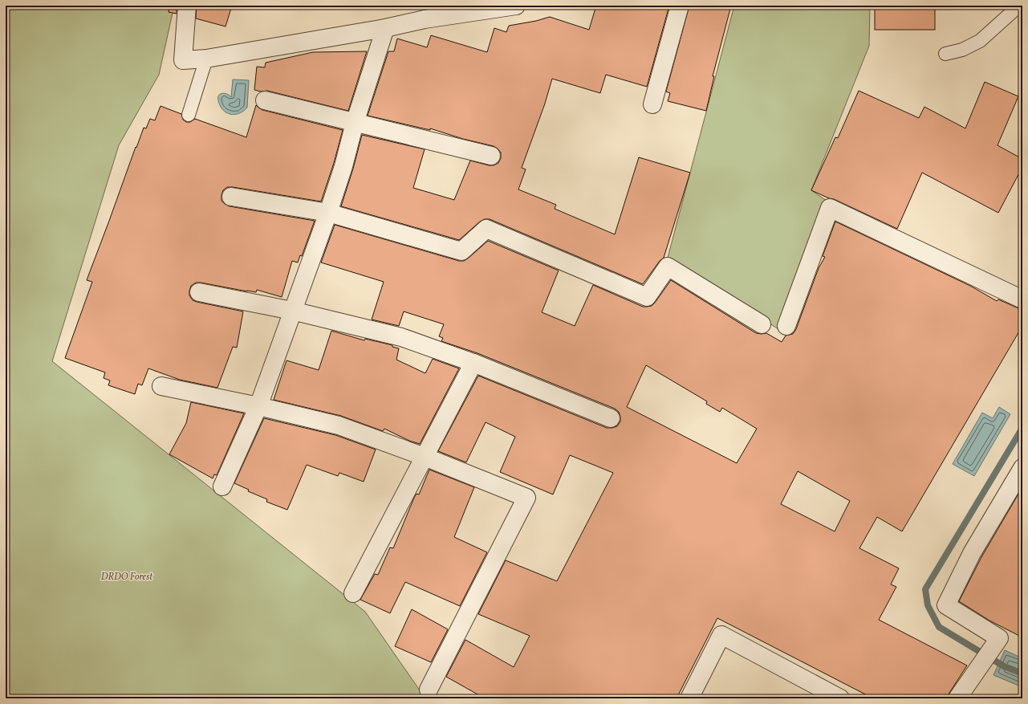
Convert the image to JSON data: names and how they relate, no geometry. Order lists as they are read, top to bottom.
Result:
{
  "parks": ["DRDO Forest"]
}
